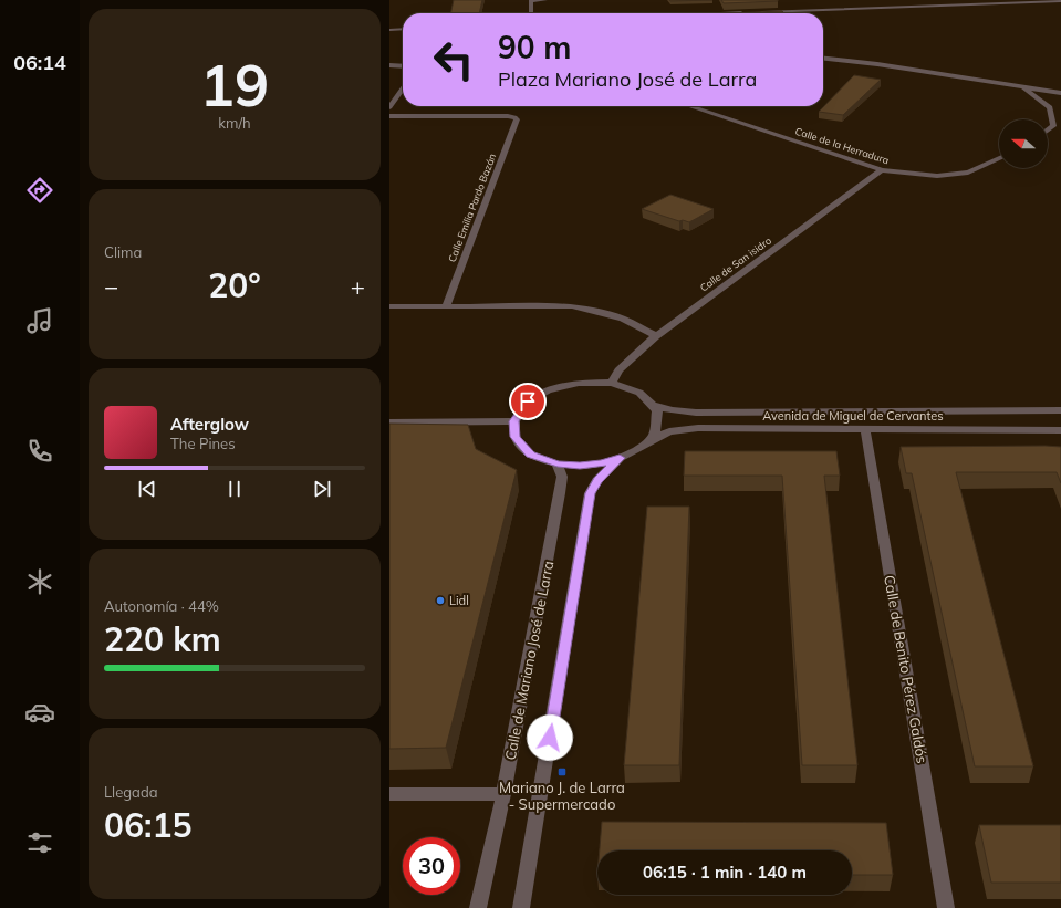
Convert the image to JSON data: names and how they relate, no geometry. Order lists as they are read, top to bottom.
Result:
{
  "streets": {
    "street": [
      "Calle de la Herradura",
      "Calle Emilia Pardo Bazán",
      "Calle de San isidro",
      "Avenida de Miguel de Cervantes",
      "Calle de Mariano José de Larra",
      "Calle de Benito Pérez Galdós"
    ]
  },
  "crossings": [
    ["Calle de la Herradura", "Calle de San isidro"],
    ["Calle de San isidro", "Avenida de Miguel de Cervantes"],
    ["Calle de San isidro", "Calle de Mariano José de Larra"],
    ["Avenida de Miguel de Cervantes", "Calle de Mariano José de Larra"],
    ["Avenida de Miguel de Cervantes", "Calle de Benito Pérez Galdós"]
  ],
  "places": {
    "other": ["Lidl"],
    "transit": ["Mariano J. de Larra - Supermercado"]
  },
  "north": "left",
  "page": {
    "tabs": "06:14",
    "tile": [
      ["19", "km/h"],
      "Clima",
      ["Autonomía · 44%", "220 km"],
      ["Llegada", "06:15"]
    ],
    "turn": ["90 m", "Plaza Mariano José de Larra"],
    "heat": ["−", "20°", "+"],
    "song": ["Afterglow", "The Pines"],
    "limit": "30",
    "trip": "06:15 · 1 min · 140 m"
  }
}
